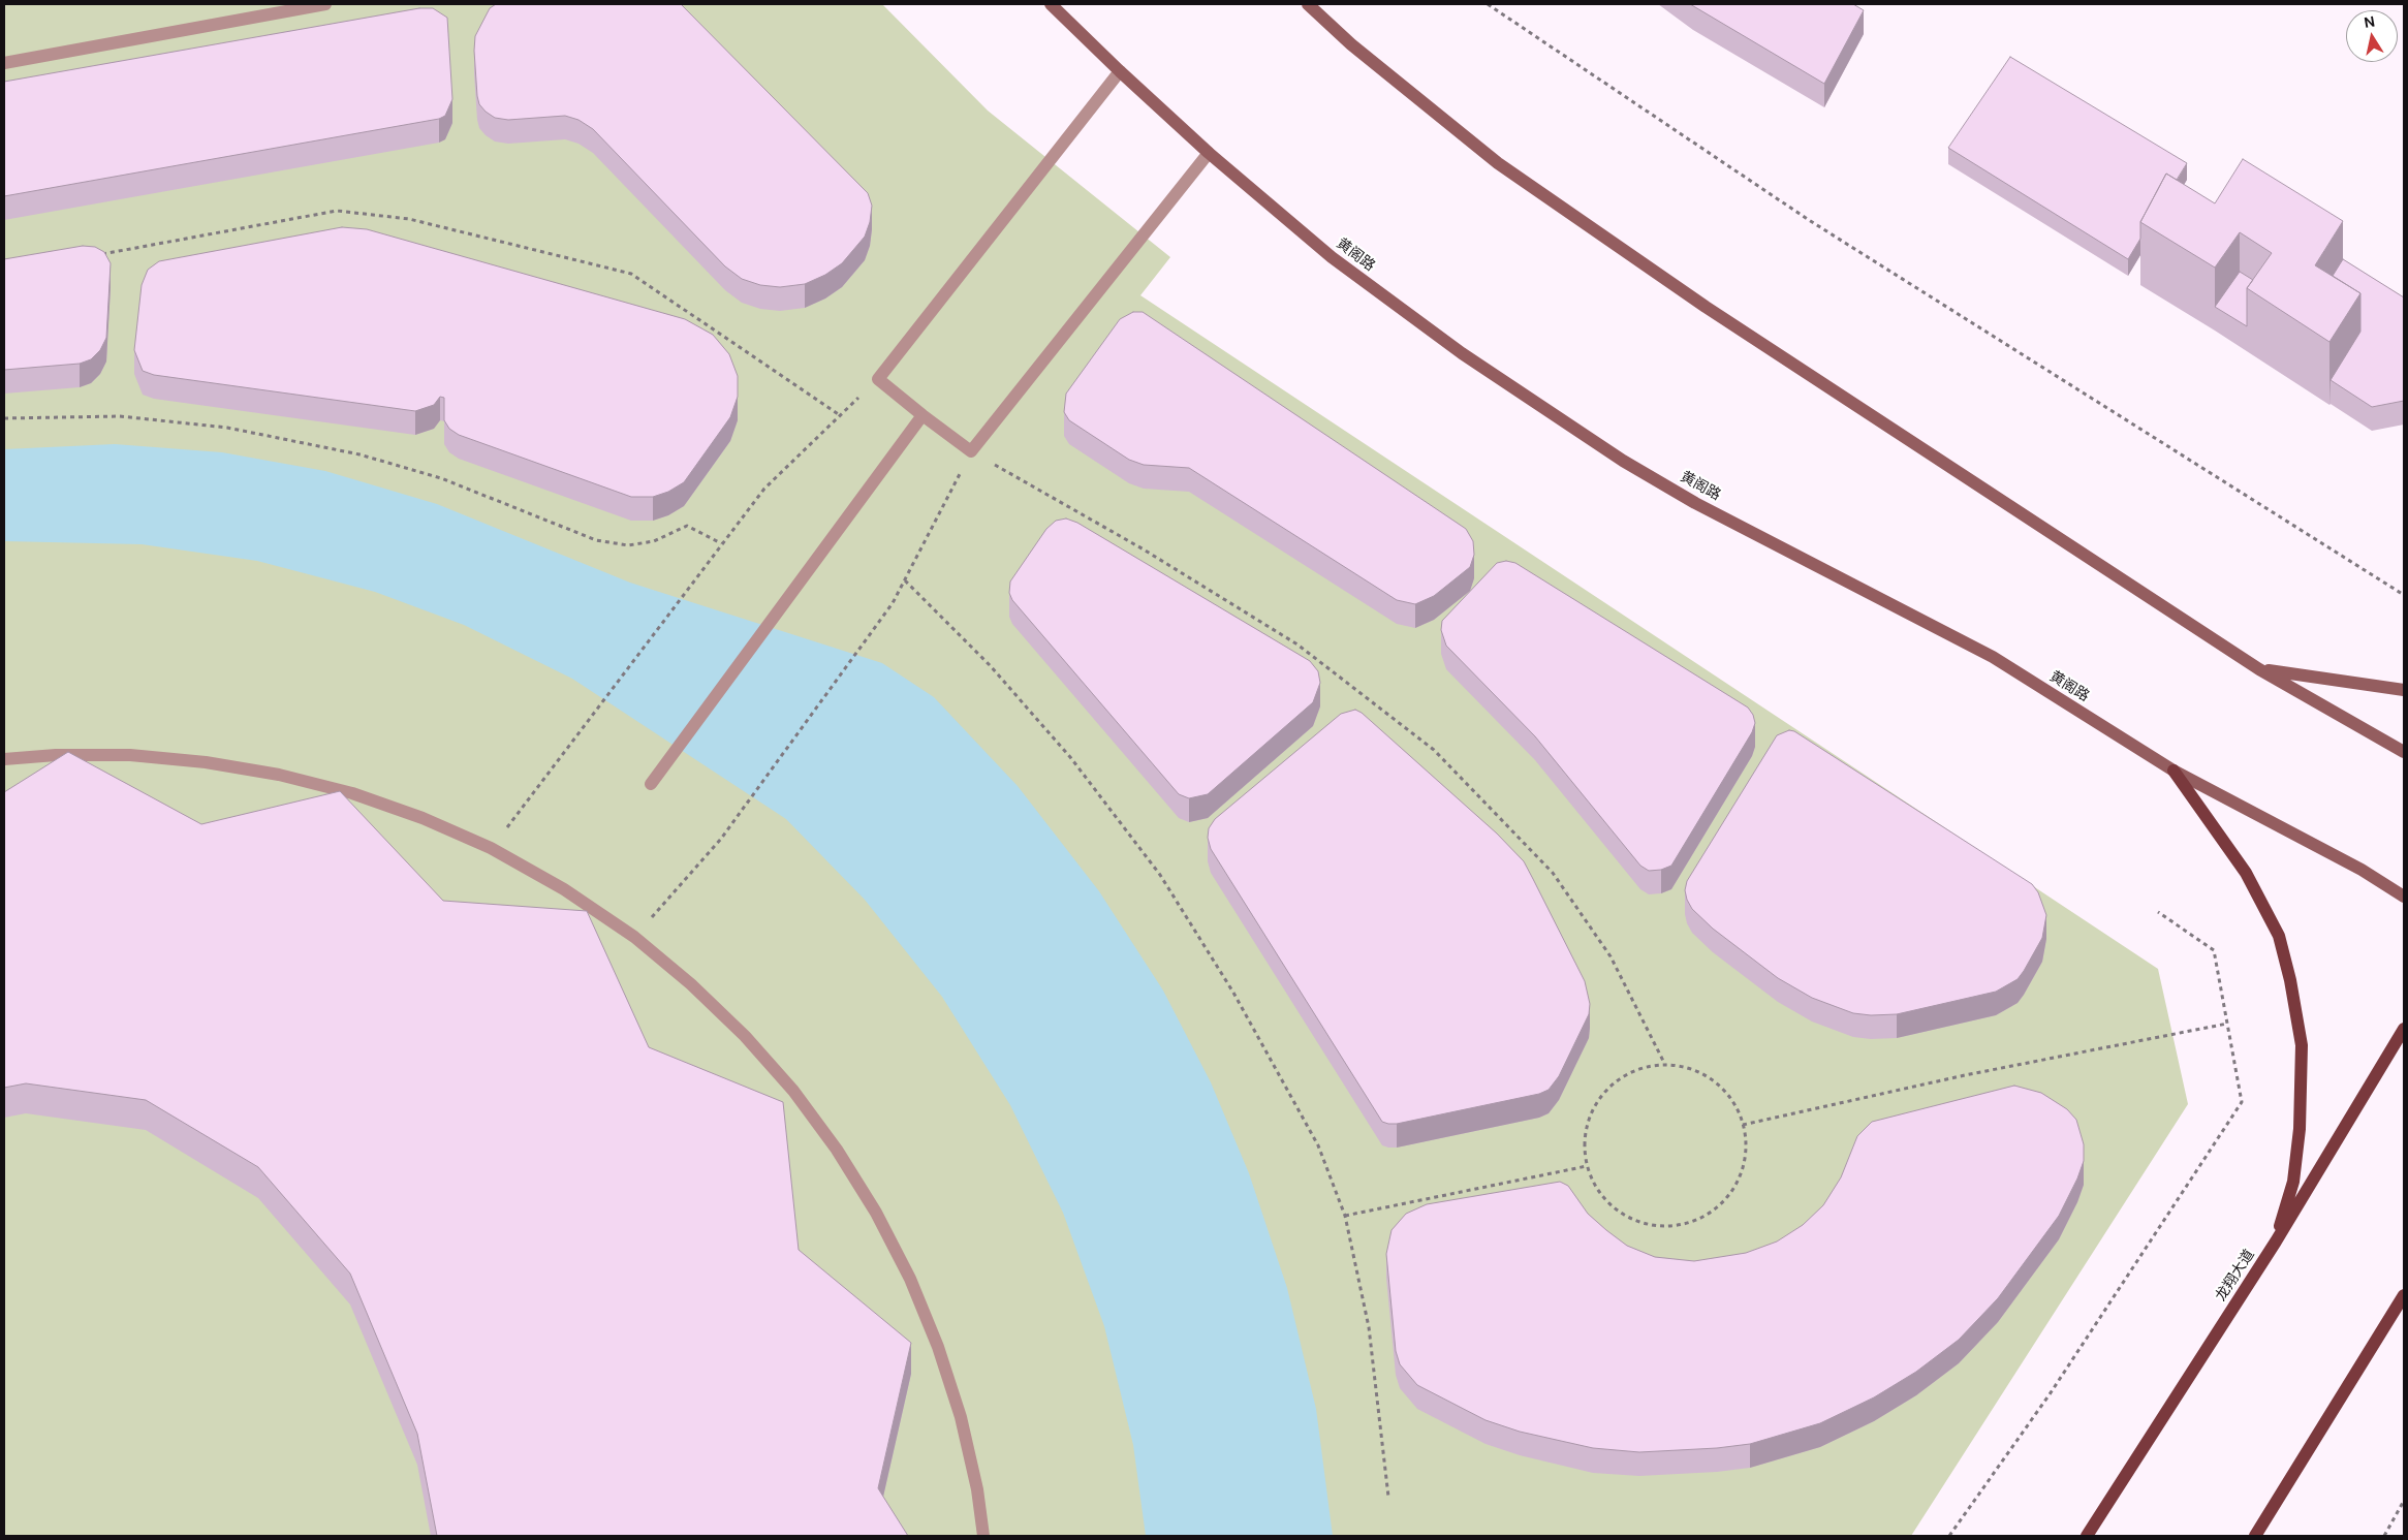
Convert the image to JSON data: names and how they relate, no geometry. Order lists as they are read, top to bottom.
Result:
{
  "streets": {
    "main road": ["黄阁路", "龙翔大道"]
  },
  "north": "top"
}
